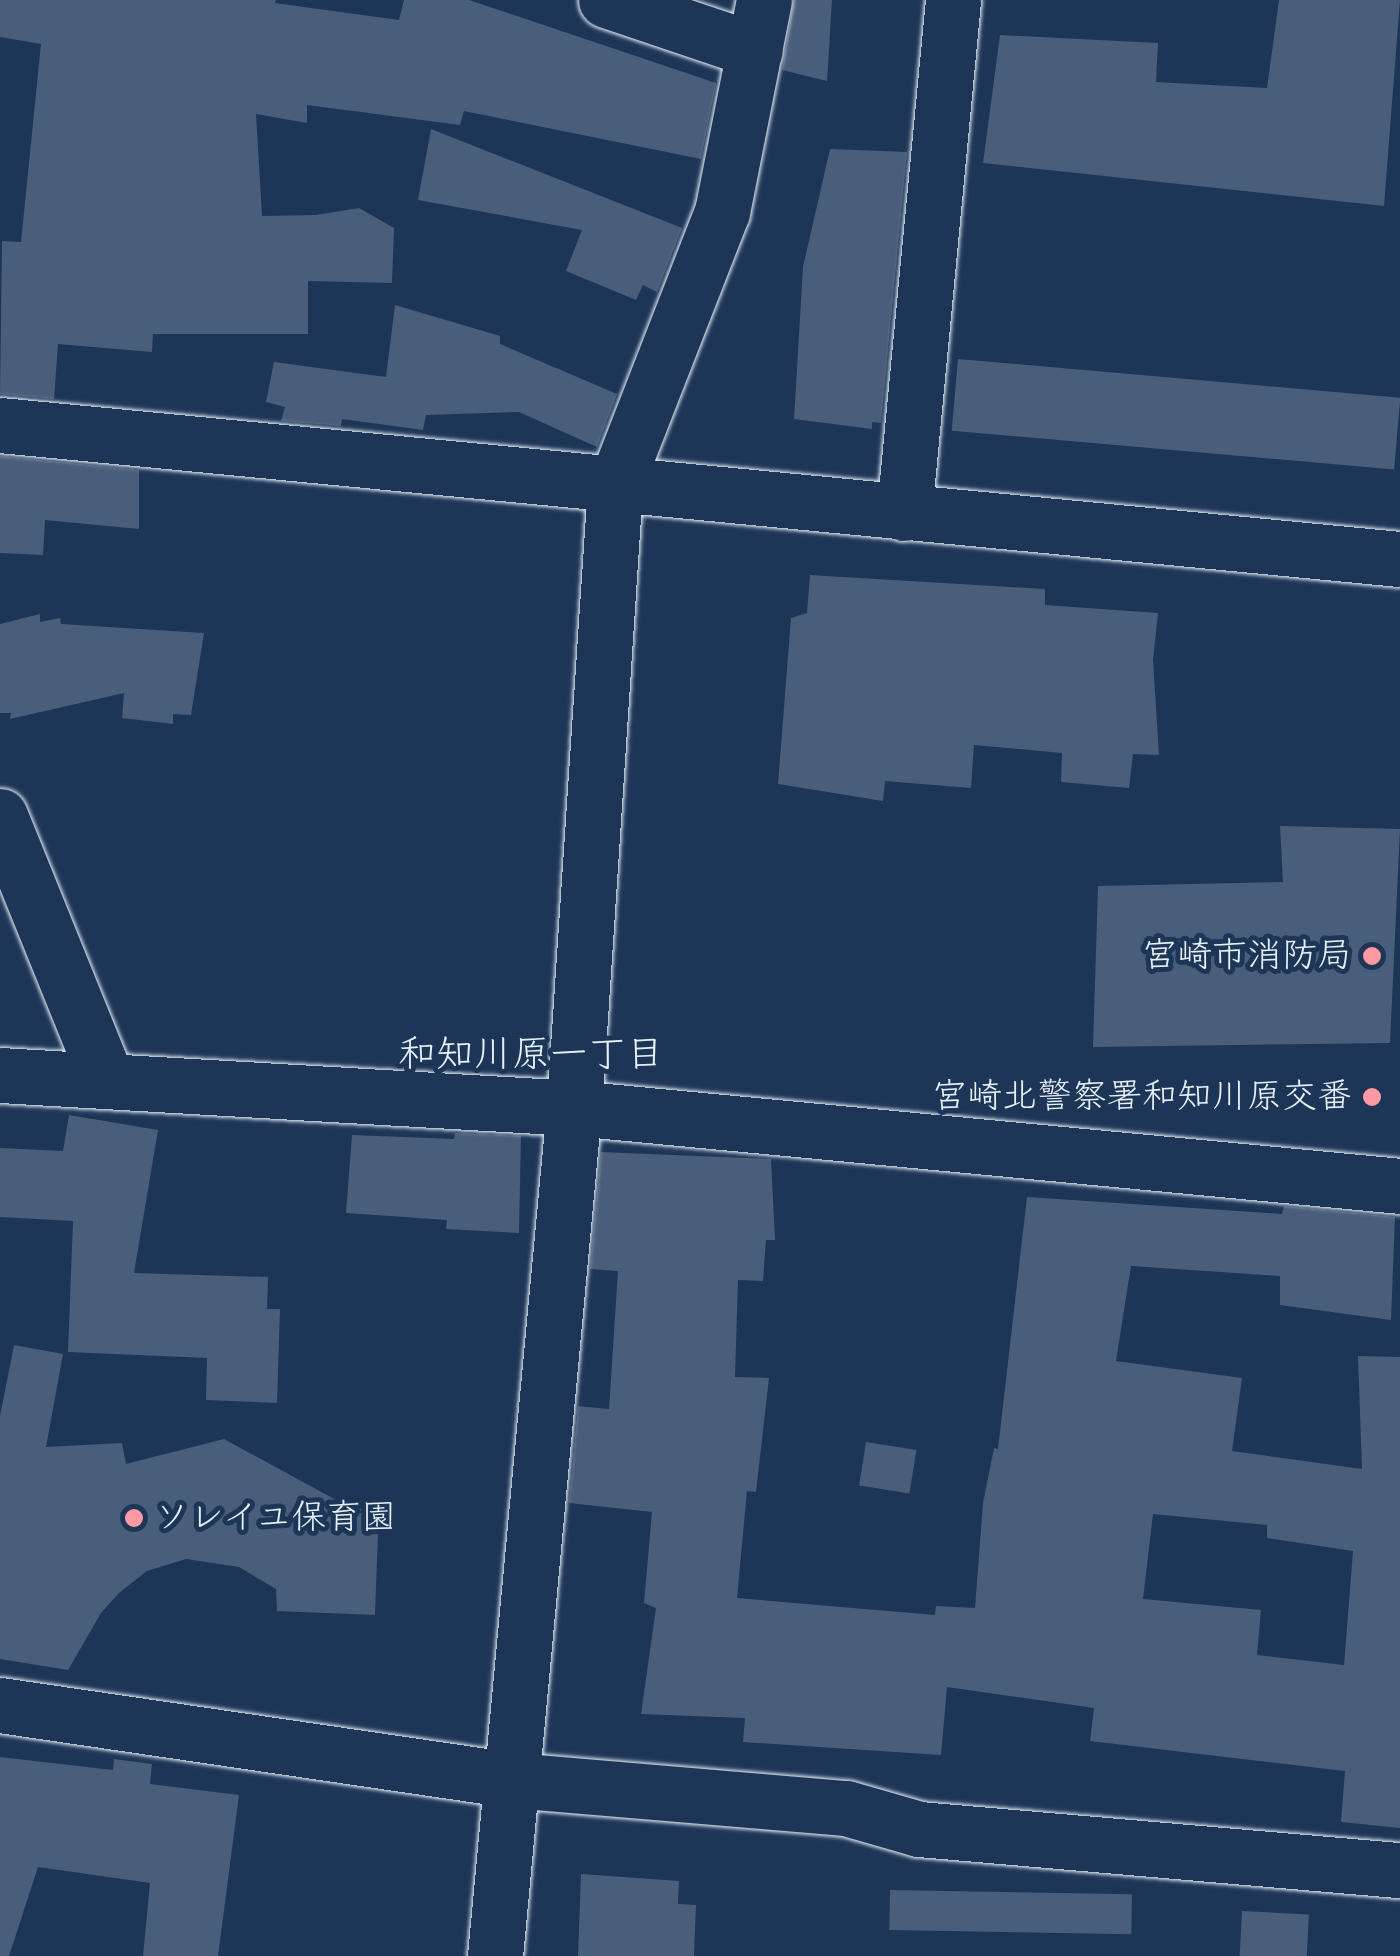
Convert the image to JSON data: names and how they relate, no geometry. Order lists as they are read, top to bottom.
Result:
{
  "districts": ["和知川原一丁目"],
  "places": ["宮崎市消防局", "宮崎北警察署和知川原交番", "ソレイユ保育園"]
}
